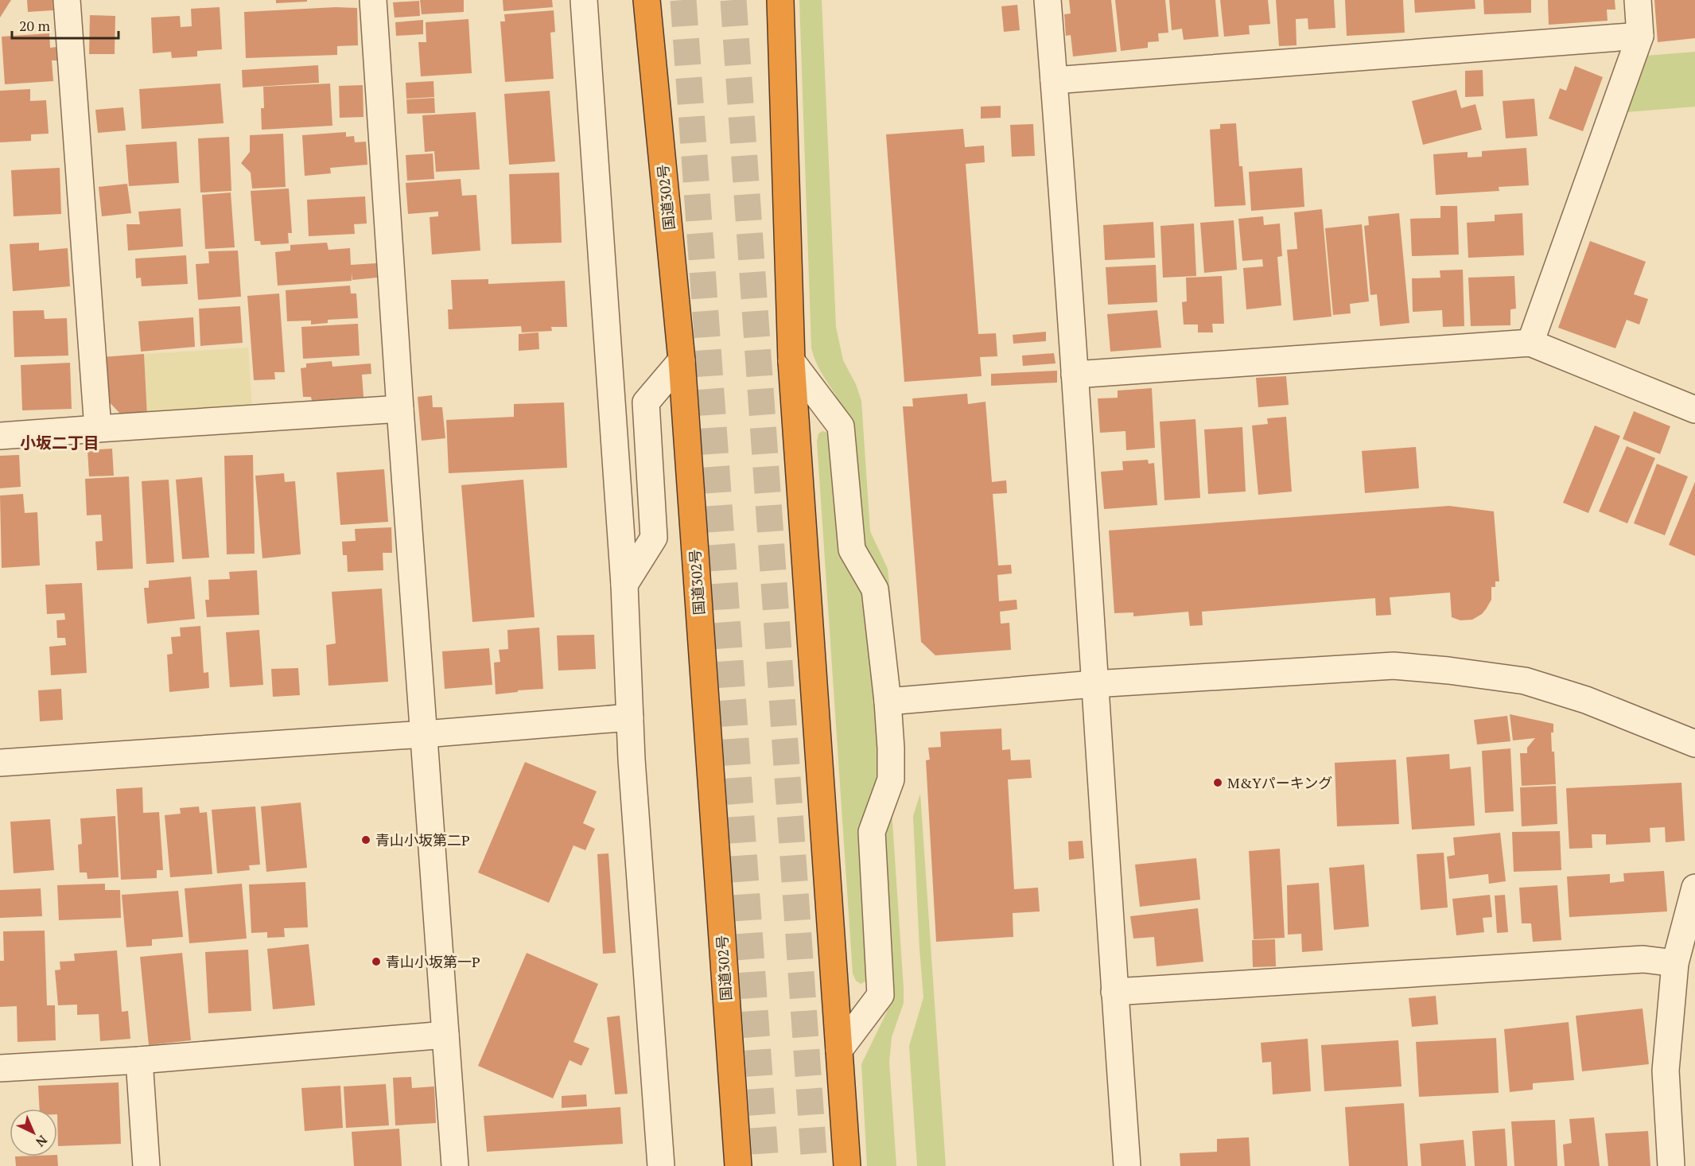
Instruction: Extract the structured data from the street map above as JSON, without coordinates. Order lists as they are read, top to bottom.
{
  "streets": {
    "highway": ["国道302号"]
  },
  "districts": ["小坂二丁目"],
  "places": ["M&Yパーキング", "青山小坂第二P", "青山小坂第一P"],
  "scale_bar": "20 m",
  "north": "bottom right"
}
